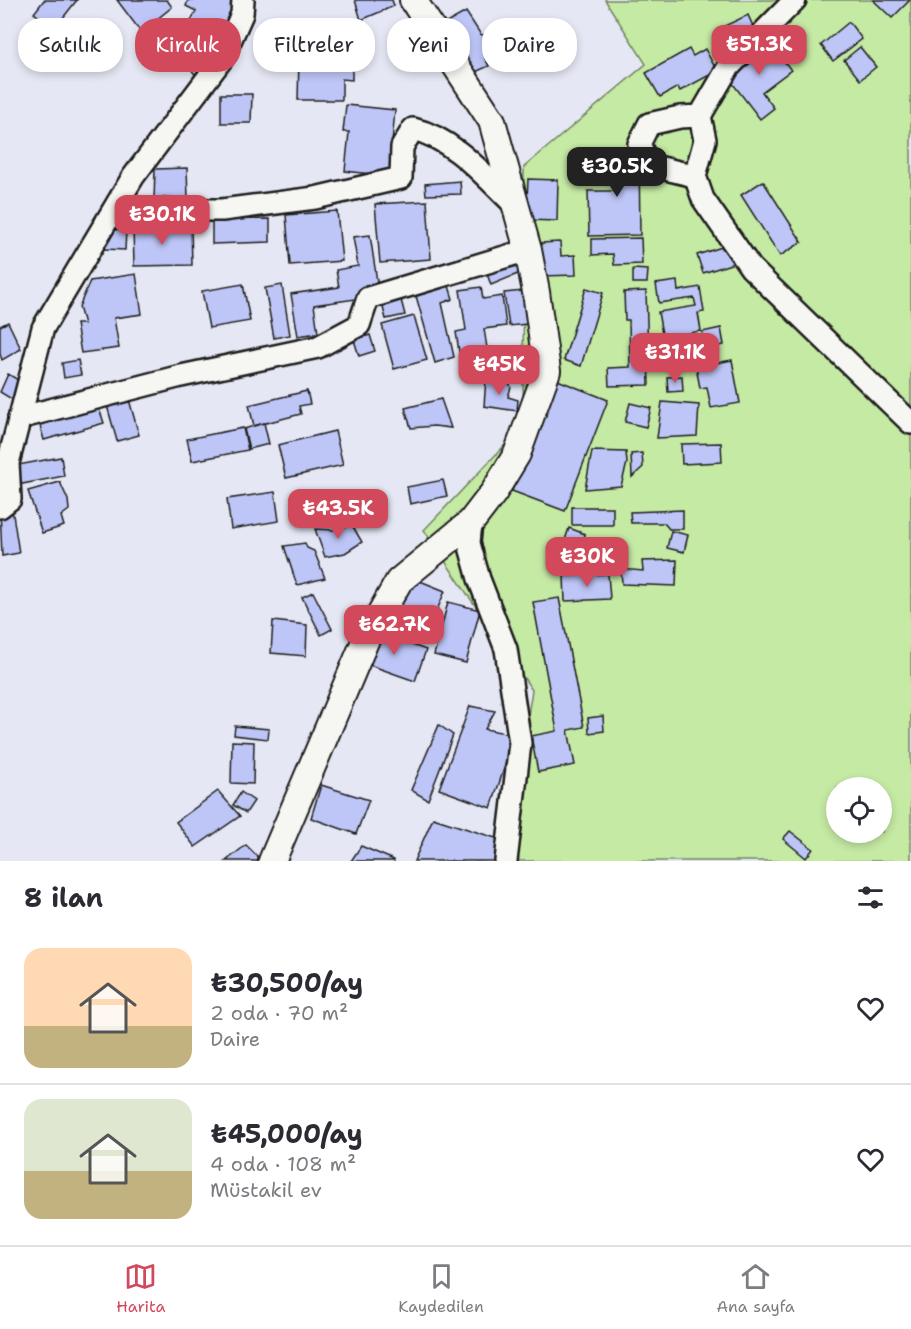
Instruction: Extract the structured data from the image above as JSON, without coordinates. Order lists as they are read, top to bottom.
{
  "page": {
    "chip": [
      "Satılık",
      "Kiralık",
      "Filtreler",
      "Yeni",
      "Daire"
    ],
    "price": [
      "₺51.3K",
      "₺30.5K",
      "₺30.1K",
      "₺31.1K",
      "₺45K",
      "₺43.5K",
      "₺30K",
      "₺62.7K"
    ],
    "heading": "8 ilan",
    "list": [
      {
        "name": "₺30,500/ay",
        "note": "2 oda · 70 m² · Daire"
      },
      {
        "name": "₺45,000/ay",
        "note": "4 oda · 108 m² · Müstakil ev"
      }
    ],
    "tabs": ["Harita", "Kaydedilen", "Ana sayfa"]
  }
}
